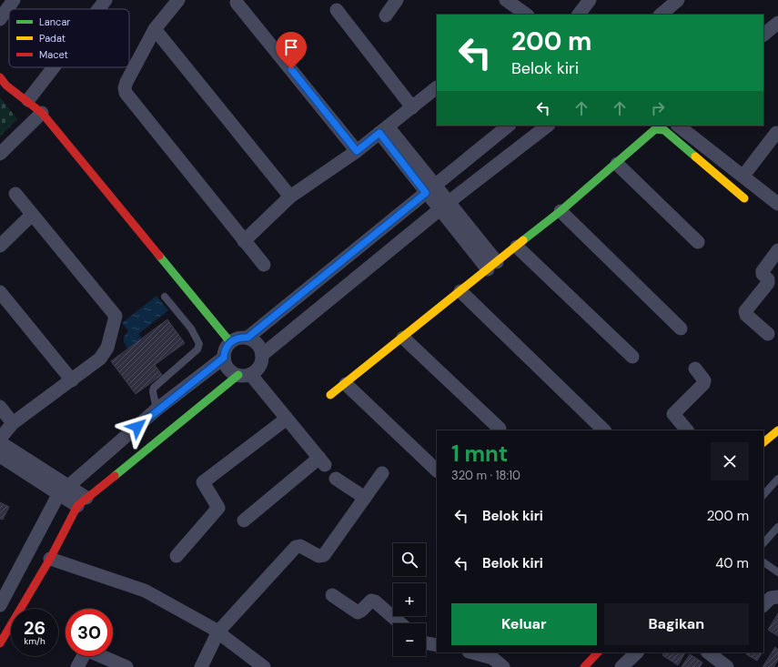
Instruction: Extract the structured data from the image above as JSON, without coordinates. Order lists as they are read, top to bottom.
{
  "legend": ["Lancar", "Padat", "Macet"],
  "page": {
    "turn": ["200 m", "Belok kiri"],
    "heading": ["1 mnt", "320 m · 18:10"],
    "list": [
      {
        "name": "Belok kiri",
        "value": "200 m"
      },
      {
        "name": "Belok kiri",
        "value": "40 m"
      }
    ],
    "map_buttons": ["+", "−"],
    "buttons": ["Keluar", "Bagikan"],
    "speed": "26 km/h",
    "limit": "30"
  }
}
